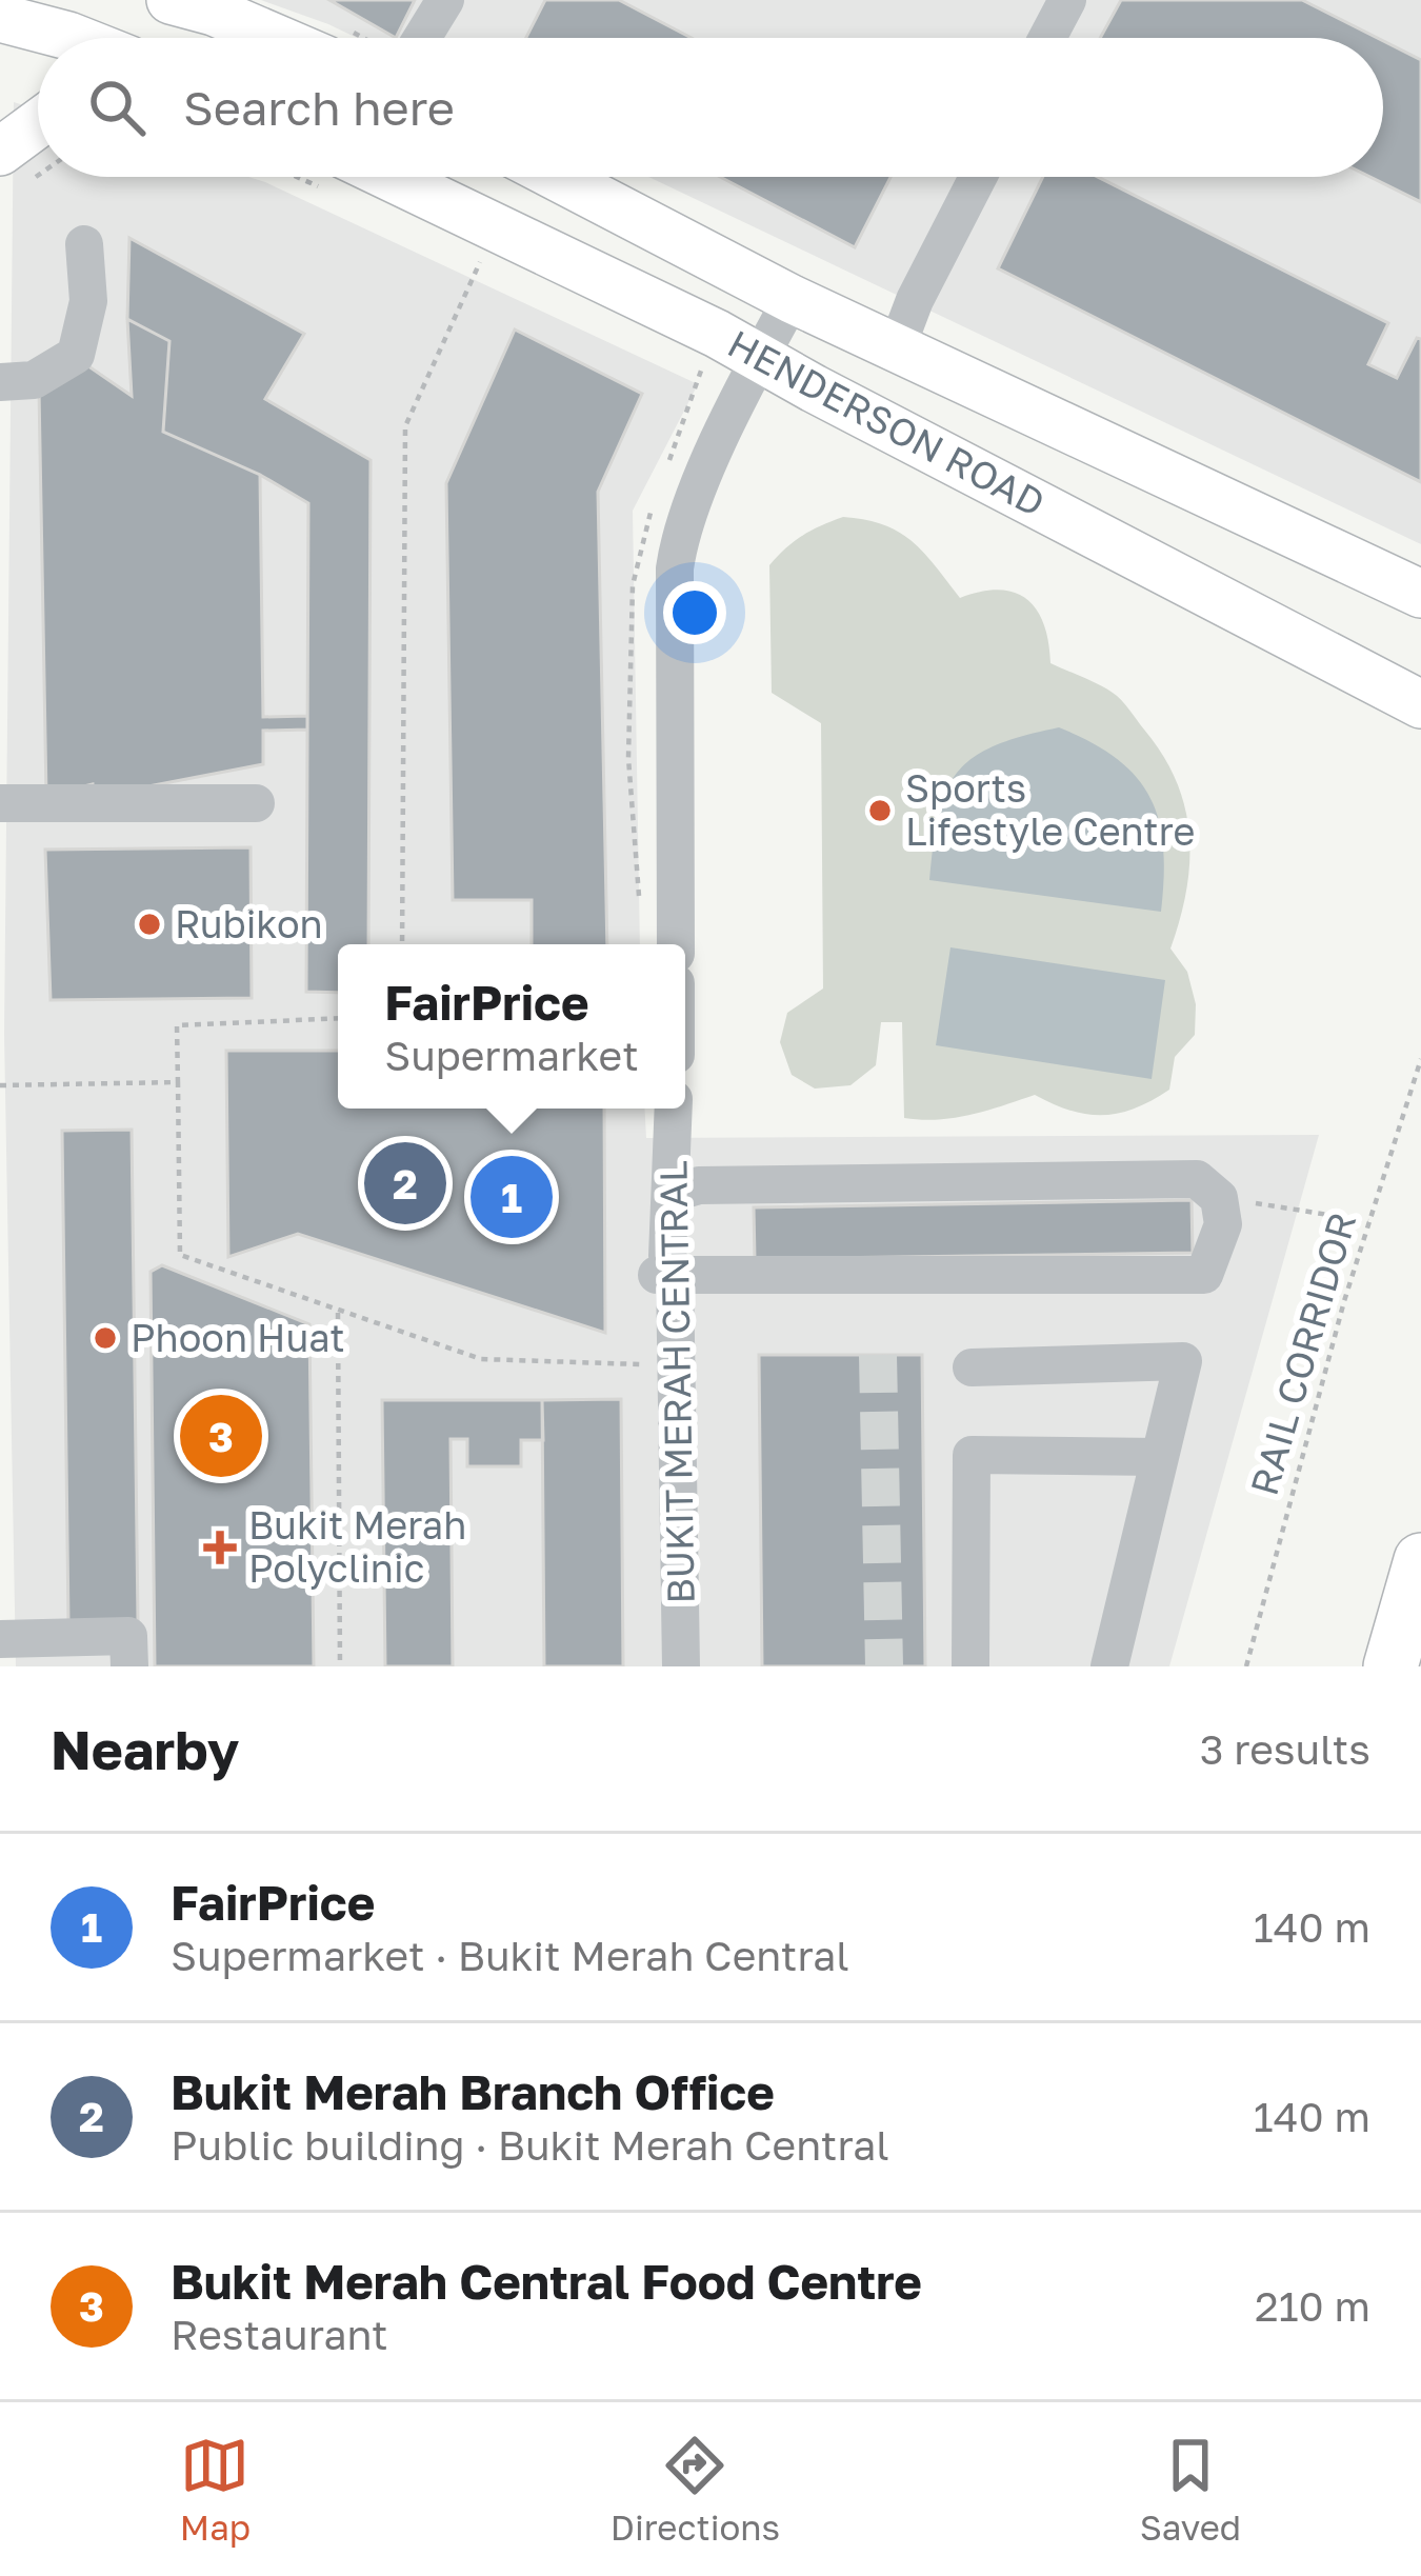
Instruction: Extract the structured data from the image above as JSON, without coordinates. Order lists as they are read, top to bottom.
{
  "streets": {
    "main road": ["HENDERSON ROAD"],
    "street": ["BUKIT MERAH CENTRAL"],
    "path": ["RAIL CORRIDOR"]
  },
  "places": {
    "other": ["Sports Lifestyle Centre", "Rubikon", "Phoon Huat"],
    "health": ["Bukit Merah Polyclinic"]
  },
  "page": {
    "search": "Search here",
    "popup": ["FairPrice", "Supermarket"],
    "pins": ["2", "1", "3"],
    "heading": ["Nearby", "3 results"],
    "list": [
      {
        "mark": "1",
        "name": "FairPrice",
        "note": "Supermarket · Bukit Merah Central",
        "value": "140 m"
      },
      {
        "mark": "2",
        "name": "Bukit Merah Branch Office",
        "note": "Public building · Bukit Merah Central",
        "value": "140 m"
      },
      {
        "mark": "3",
        "name": "Bukit Merah Central Food Centre",
        "note": "Restaurant",
        "value": "210 m"
      }
    ],
    "nav": ["Map", "Directions", "Saved"]
  }
}
